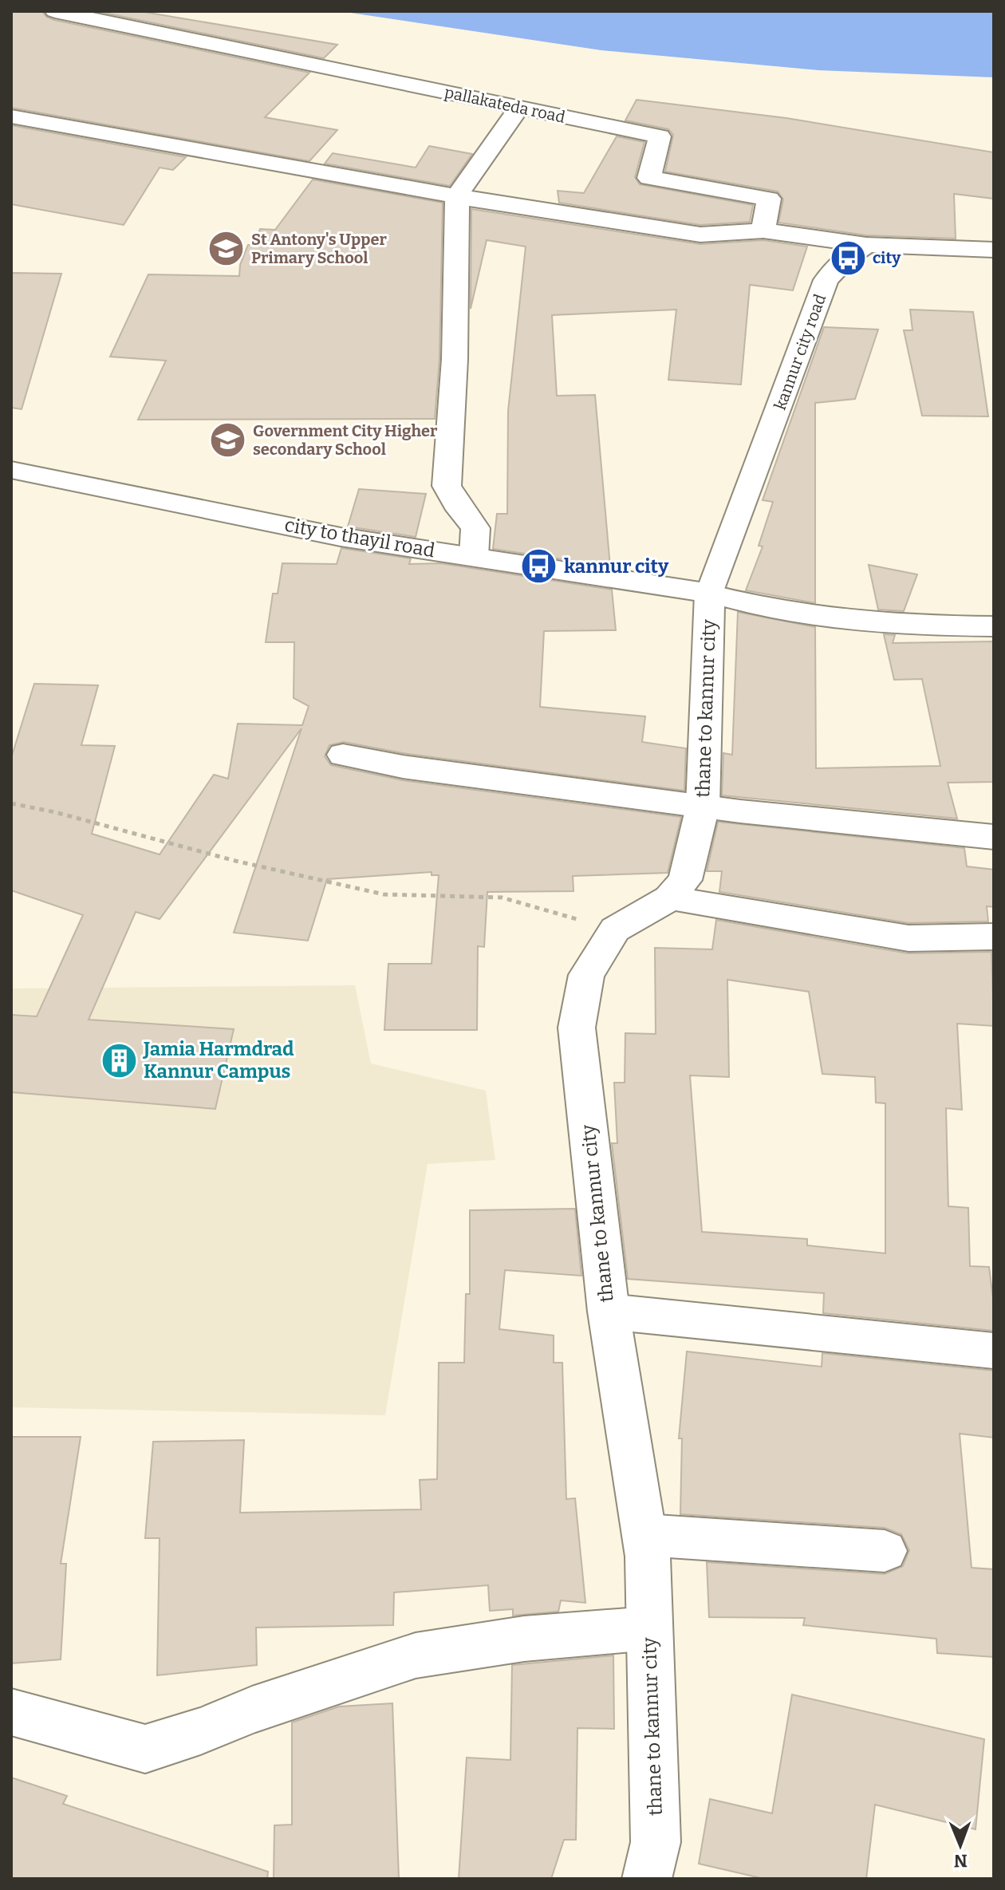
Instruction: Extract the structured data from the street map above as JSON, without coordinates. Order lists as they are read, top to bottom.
{
  "streets": {
    "street": [
      "pallakateda road",
      "kannur city road",
      "city to thayil road",
      "thane to kannur city"
    ]
  },
  "crossings": [
    ["kannur city road", "city to thayil road"],
    ["kannur city road", "thane to kannur city"],
    ["city to thayil road", "thane to kannur city"]
  ],
  "places": {
    "school or university": ["St Antony's Upper Primary School", "Government City Higher secondary School"],
    "bus stop": ["city", "kannur city"],
    "building": ["Jamia Harmdrad Kannur Campus"]
  },
  "north": "bottom"
}
